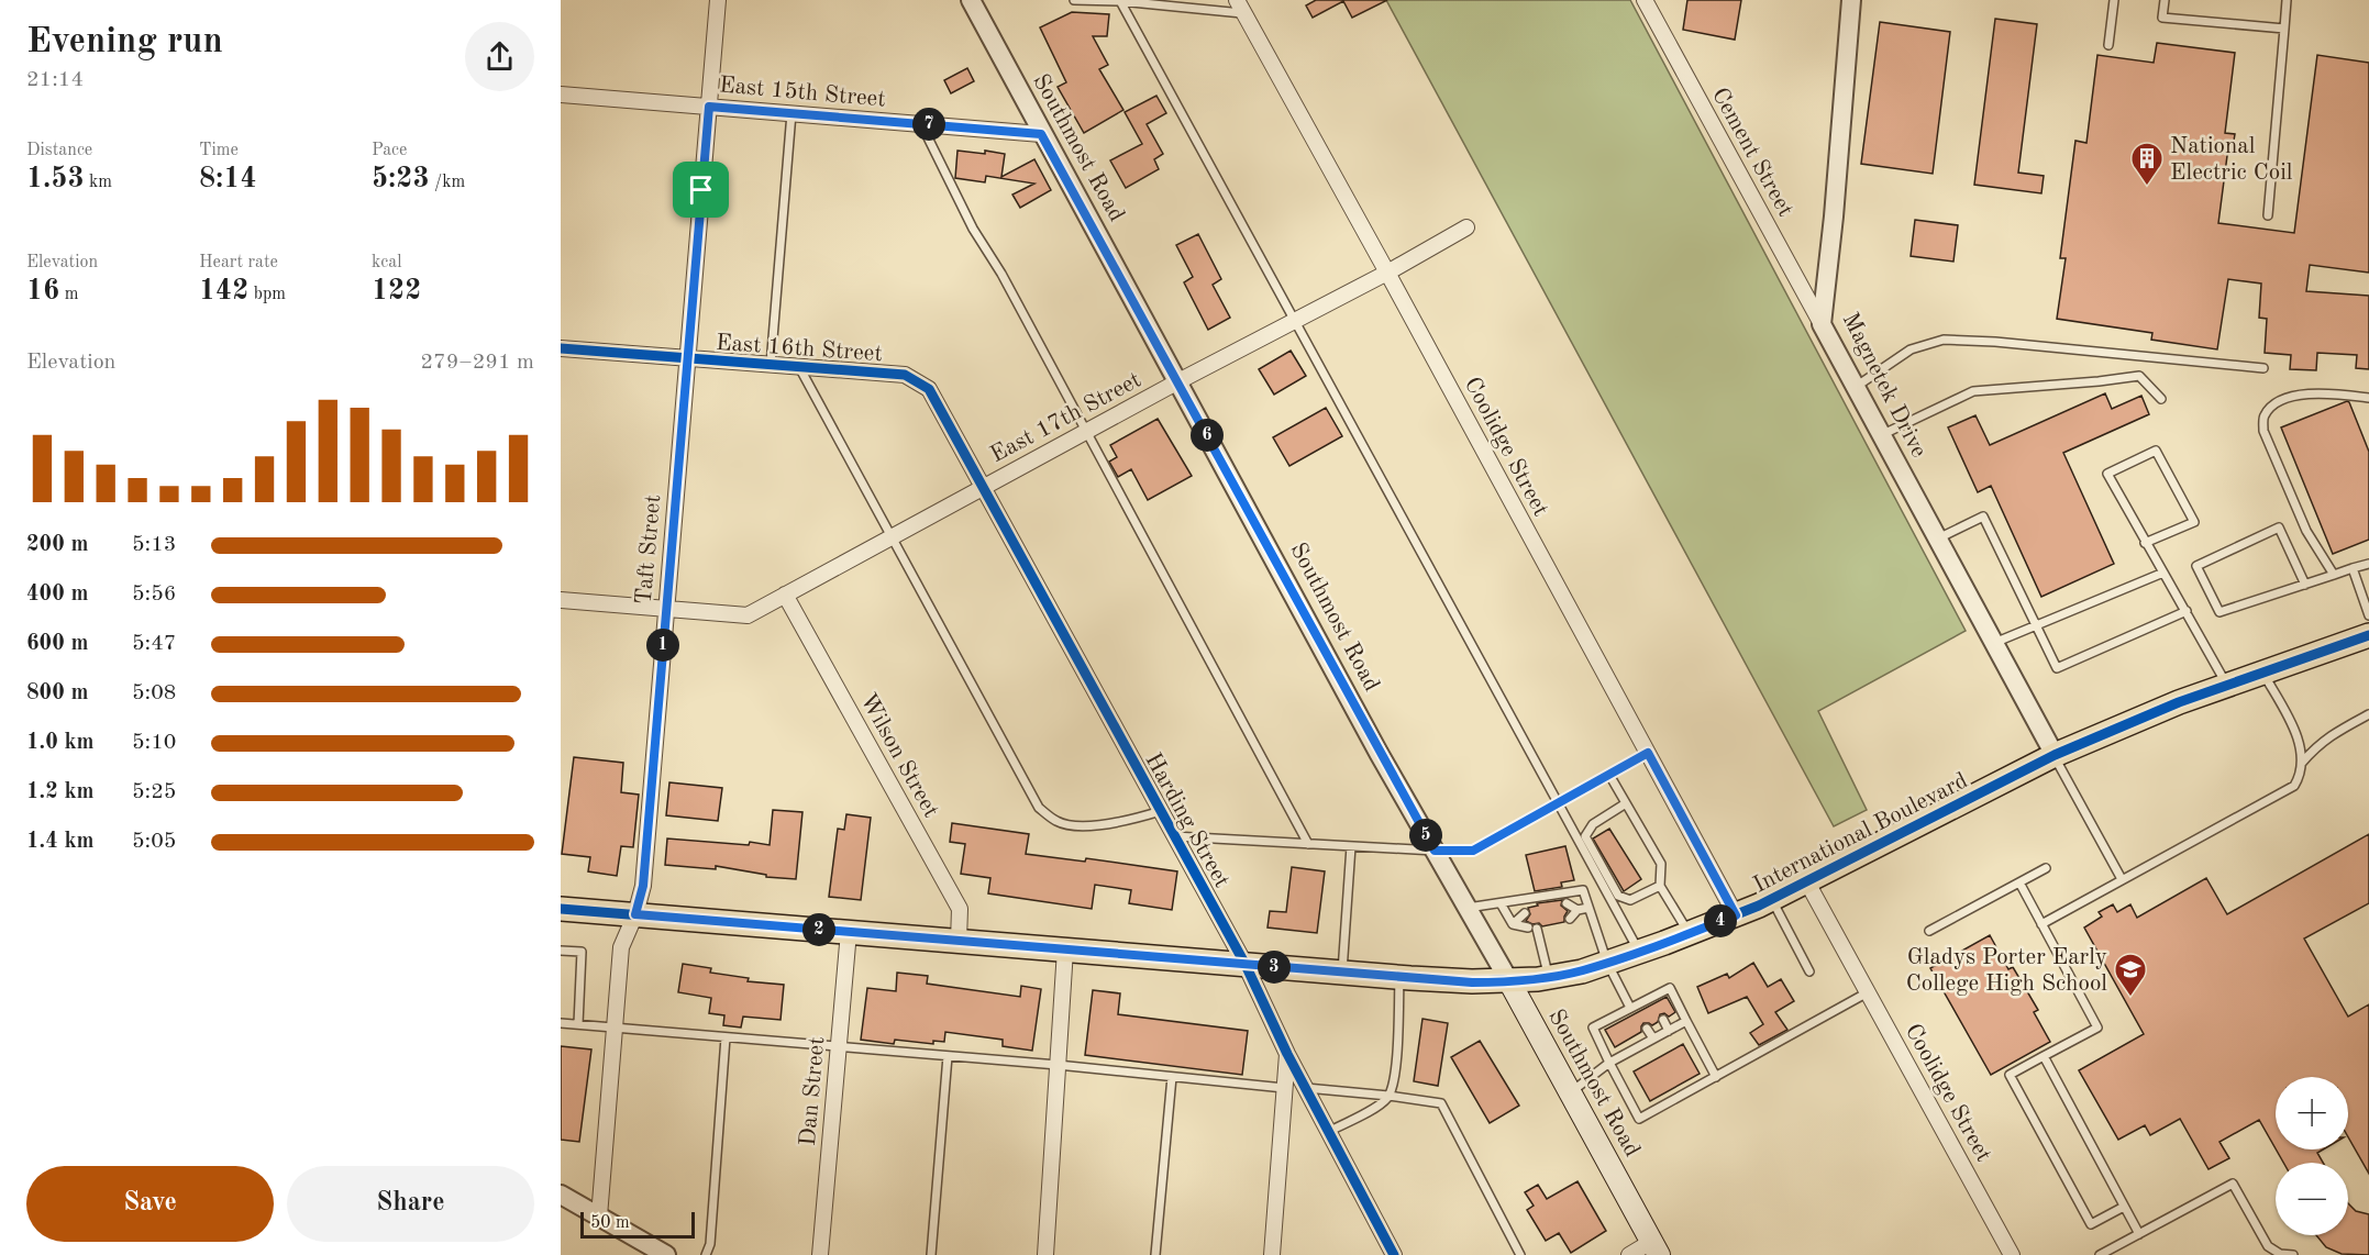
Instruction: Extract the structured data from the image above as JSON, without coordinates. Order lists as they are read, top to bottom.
{
  "streets": {
    "main road": ["Southmost Road", "International Boulevard"],
    "street": [
      "East 15th Street",
      "Cement Street",
      "East 16th Street",
      "Magnetek Drive",
      "East 17th Street",
      "Coolidge Street",
      "Taft Street",
      "Wilson Street",
      "Harding Street",
      "Dan Street"
    ]
  },
  "crossings": [
    ["East 15th Street", "Southmost Road"],
    ["East 15th Street", "Taft Street"],
    ["Southmost Road", "East 17th Street"],
    ["Southmost Road", "International Boulevard"],
    ["Cement Street", "Magnetek Drive"],
    ["East 16th Street", "Taft Street"],
    ["East 16th Street", "Harding Street"],
    ["Magnetek Drive", "International Boulevard"],
    ["East 17th Street", "Coolidge Street"],
    ["East 17th Street", "Taft Street"],
    ["East 17th Street", "Wilson Street"],
    ["East 17th Street", "Harding Street"],
    ["Coolidge Street", "International Boulevard"],
    ["Taft Street", "International Boulevard"],
    ["Wilson Street", "International Boulevard"],
    ["Harding Street", "International Boulevard"],
    ["International Boulevard", "Dan Street"]
  ],
  "places": {
    "building": ["National Electric Coil"],
    "school or university": ["Gladys Porter Early College High School"]
  },
  "scale_bar": "50 m",
  "page": {
    "heading": ["Evening run", "21:14"],
    "pins": [
      "7",
      "6",
      "1",
      "5",
      "4",
      "2",
      "3"
    ],
    "stats": [
      ["Distance", "1.53 km"],
      ["Time", "8:14"],
      ["Pace", "5:23 /km"],
      ["Elevation", "16 m"],
      ["Heart rate", "142 bpm"],
      ["kcal", "122"]
    ],
    "chart": ["Elevation", "279–291 m"],
    "list": [
      {
        "name": "200 m",
        "note": "5:13"
      },
      {
        "name": "400 m",
        "note": "5:56"
      },
      {
        "name": "600 m",
        "note": "5:47"
      },
      {
        "name": "800 m",
        "note": "5:08"
      },
      {
        "name": "1.0 km",
        "note": "5:10"
      },
      {
        "name": "1.2 km",
        "note": "5:25"
      },
      {
        "name": "1.4 km",
        "note": "5:05"
      }
    ],
    "map_buttons": ["+", "−"],
    "buttons": ["Save", "Share"],
    "scale": "50 m"
  }
}
